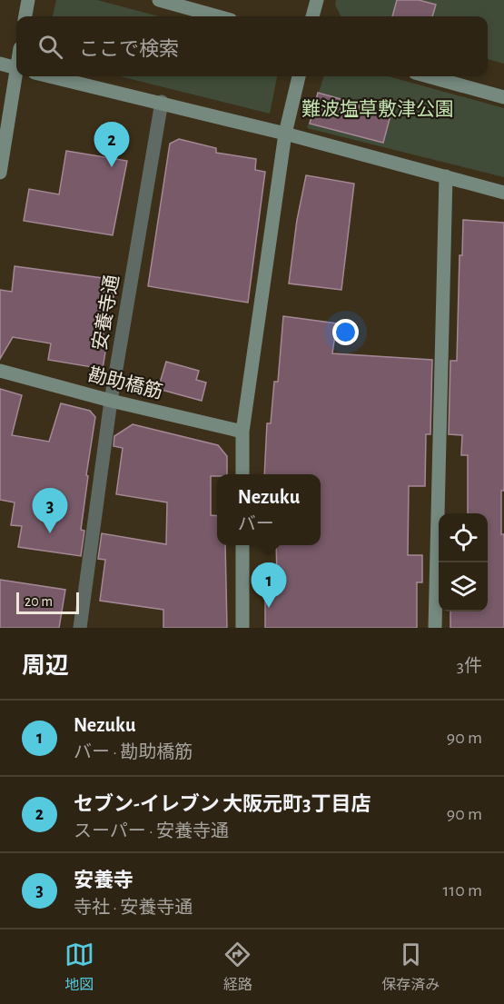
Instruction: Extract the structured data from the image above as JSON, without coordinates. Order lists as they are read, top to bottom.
{
  "streets": {
    "street": ["安養寺通", "勘助橋筋"]
  },
  "crossings": [
    ["安養寺通", "勘助橋筋"]
  ],
  "parks": ["難波塩草敷津公園"],
  "scale_bar": "20 m",
  "page": {
    "search": "ここで検索",
    "pins": ["2", "3", "1"],
    "popup": ["Nezuku", "バー"],
    "scale": "20 m",
    "heading": ["周辺", "3件"],
    "list": [
      {
        "mark": "1",
        "name": "Nezuku",
        "note": "バー · 勘助橋筋",
        "value": "90 m"
      },
      {
        "mark": "2",
        "name": "セブン-イレブン 大阪元町3丁目店",
        "note": "スーパー · 安養寺通",
        "value": "90 m"
      },
      {
        "mark": "3",
        "name": "安養寺",
        "note": "寺社 · 安養寺通",
        "value": "110 m"
      }
    ],
    "nav": ["地図", "経路", "保存済み"]
  }
}
